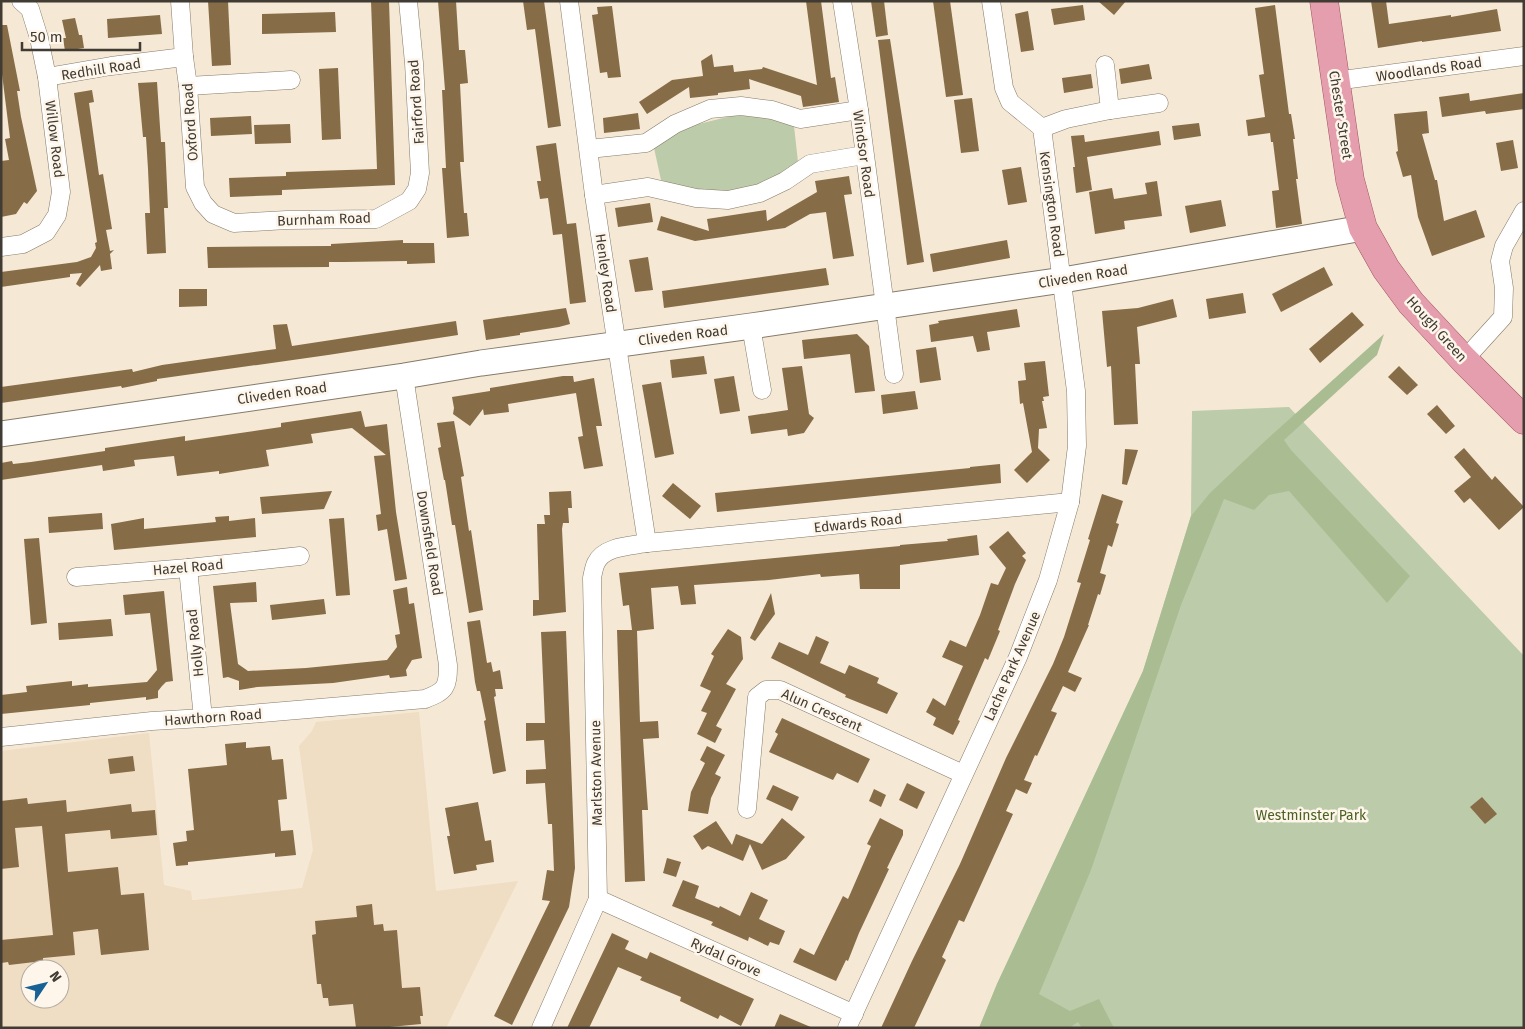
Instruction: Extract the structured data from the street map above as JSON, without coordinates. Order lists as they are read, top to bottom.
{
  "streets": {
    "main road": ["Chester Street", "Hough Green"],
    "street": [
      "Redhill Road",
      "Woodlands Road",
      "Fairford Road",
      "Oxford Road",
      "Willow Road",
      "Windsor Road",
      "Kensington Road",
      "Burnham Road",
      "Henley Road",
      "Cliveden Road",
      "Edwards Road",
      "Downsfield Road",
      "Hazel Road",
      "Holly Road",
      "Lache Park Avenue",
      "Alun Crescent",
      "Hawthorn Road",
      "Marlston Avenue",
      "Rydal Grove"
    ]
  },
  "crossings": [
    ["Redhill Road", "Oxford Road"],
    ["Redhill Road", "Willow Road"],
    ["Woodlands Road", "Chester Street"],
    ["Fairford Road", "Burnham Road"],
    ["Chester Street", "Cliveden Road"],
    ["Chester Street", "Hough Green"],
    ["Oxford Road", "Burnham Road"],
    ["Windsor Road", "Cliveden Road"],
    ["Kensington Road", "Cliveden Road"],
    ["Kensington Road", "Lache Park Avenue"],
    ["Henley Road", "Cliveden Road"],
    ["Henley Road", "Edwards Road"],
    ["Henley Road", "Marlston Avenue"],
    ["Cliveden Road", "Hough Green"],
    ["Cliveden Road", "Downsfield Road"],
    ["Cliveden Road", "Lache Park Avenue"],
    ["Edwards Road", "Lache Park Avenue"],
    ["Edwards Road", "Marlston Avenue"],
    ["Downsfield Road", "Hawthorn Road"],
    ["Hazel Road", "Holly Road"],
    ["Holly Road", "Hawthorn Road"],
    ["Lache Park Avenue", "Alun Crescent"],
    ["Lache Park Avenue", "Rydal Grove"],
    ["Marlston Avenue", "Rydal Grove"]
  ],
  "parks": ["Westminster Park"],
  "scale_bar": "50 m",
  "north": "top right"
}
